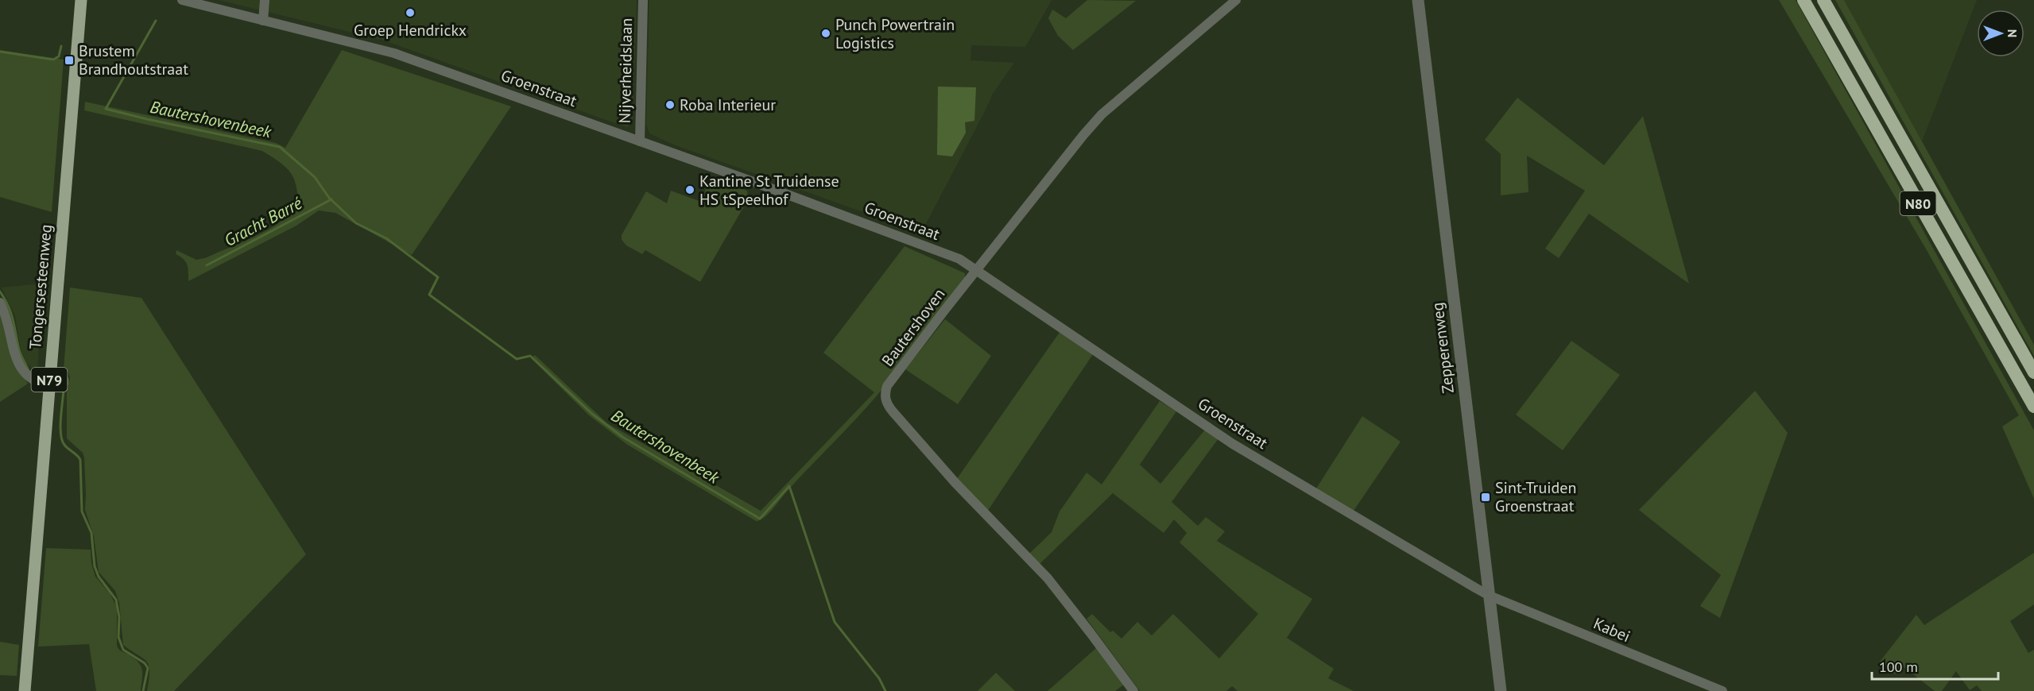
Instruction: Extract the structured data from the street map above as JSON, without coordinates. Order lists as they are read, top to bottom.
{
  "streets": {
    "highway": ["N80"],
    "main road": ["Tongersesteenweg", "N79"],
    "street": [
      "Nijverheidslaan",
      "Groenstraat",
      "Bautershoven",
      "Zepperenweg",
      "Kabei"
    ]
  },
  "crossings": [
    ["Nijverheidslaan", "Groenstraat"],
    ["Groenstraat", "Bautershoven"],
    ["Groenstraat", "Zepperenweg"],
    ["Groenstraat", "Kabei"],
    ["Zepperenweg", "Kabei"]
  ],
  "water": ["Bautershovenbeek", "Gracht Barré"],
  "places": {
    "other": [
      "Groep Hendrickx",
      "Punch Powertrain Logistics",
      "Roba Interieur",
      "Kantine St Truidense HS tSpeelhof"
    ],
    "transit": ["Brustem Brandhoutstraat", "Sint-Truiden Groenstraat"]
  },
  "scale_bar": "100 m",
  "north": "right"
}
